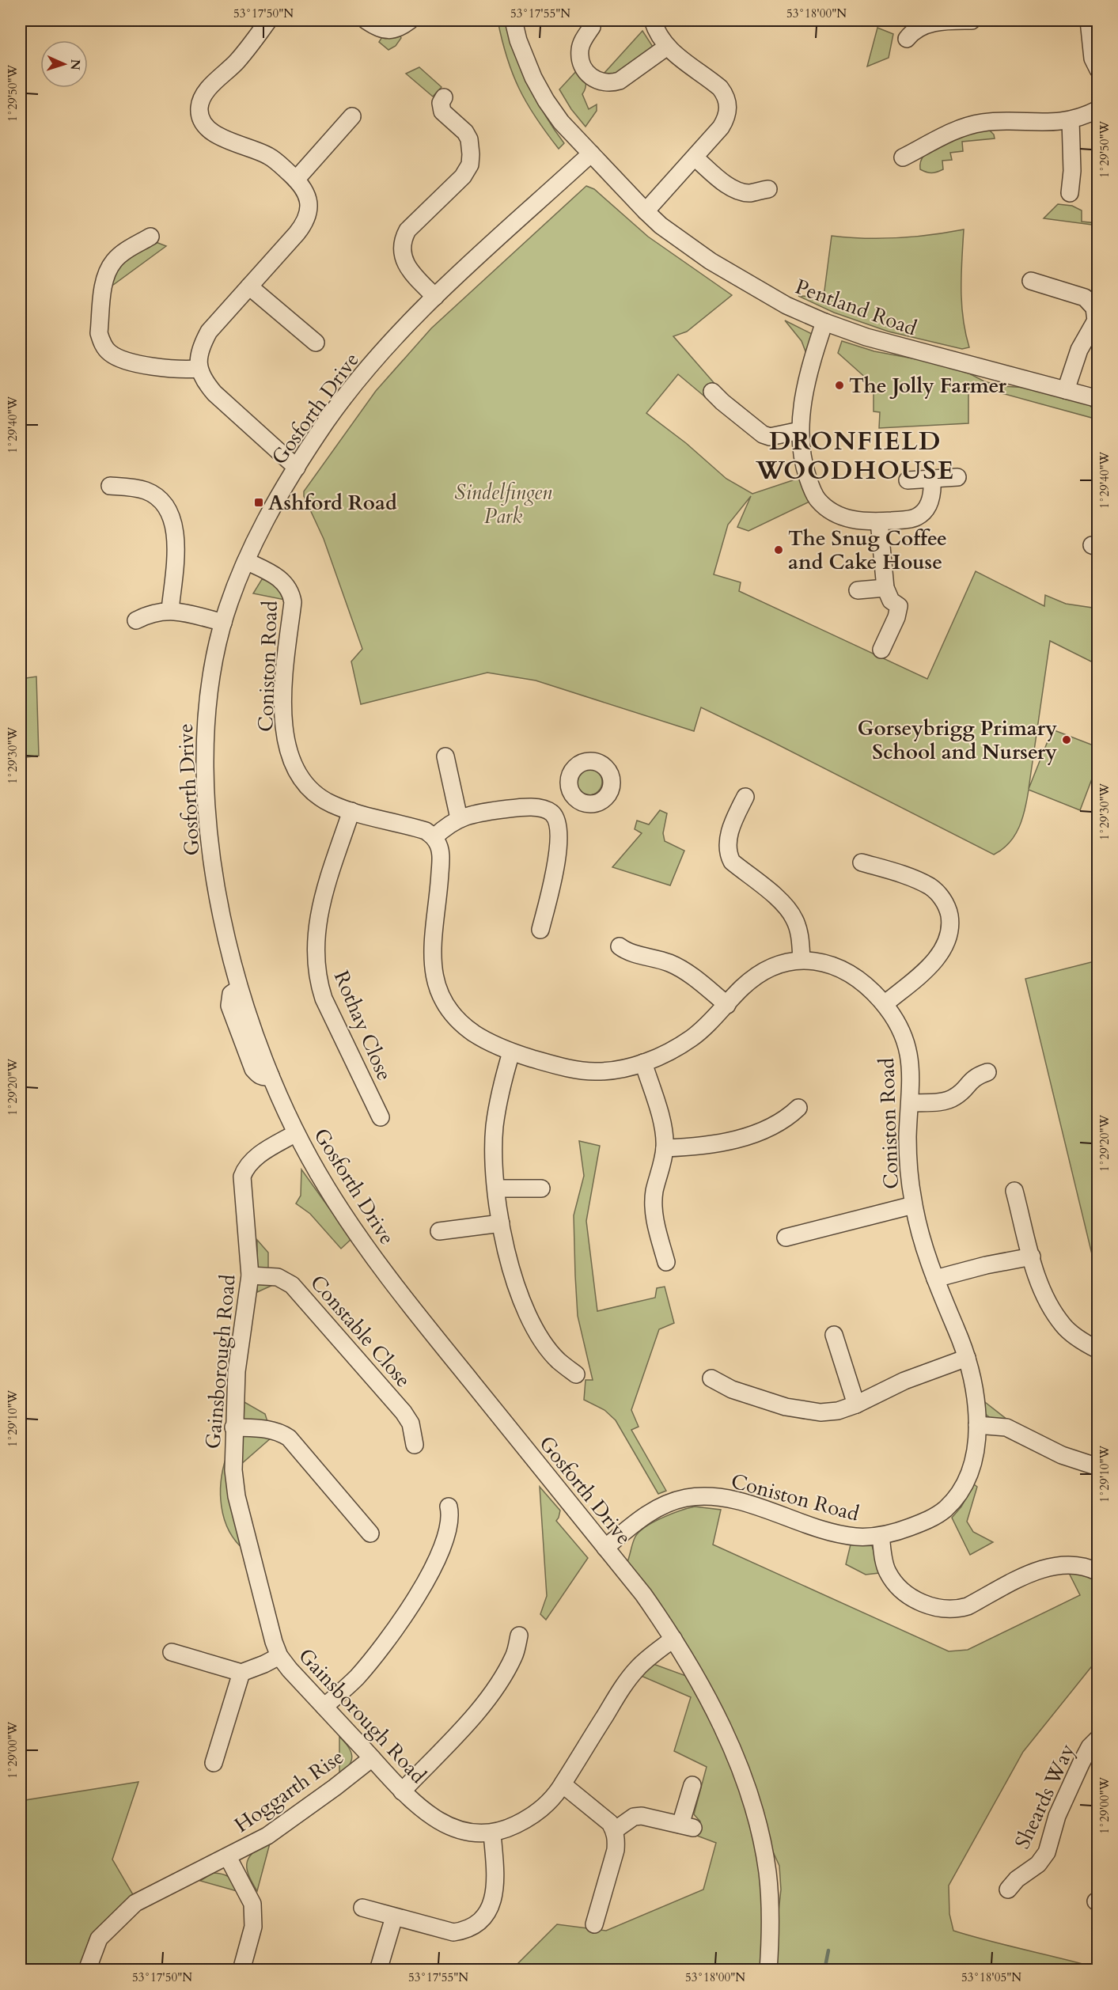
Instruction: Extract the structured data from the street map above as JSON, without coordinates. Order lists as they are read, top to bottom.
{
  "streets": {
    "street": [
      "Pentland Road",
      "Gosforth Drive",
      "Coniston Road",
      "Rothay Close",
      "Constable Close",
      "Gainsborough Road",
      "Hoggarth Rise",
      "Sheards Way"
    ]
  },
  "crossings": [
    ["Pentland Road", "Gosforth Drive"],
    ["Gosforth Drive", "Coniston Road"],
    ["Gosforth Drive", "Gainsborough Road"],
    ["Coniston Road", "Rothay Close"],
    ["Constable Close", "Gainsborough Road"],
    ["Gainsborough Road", "Hoggarth Rise"]
  ],
  "districts": ["DRONFIELD WOODHOUSE"],
  "parks": ["Sindelfingen Park"],
  "places": {
    "other": ["The Jolly Farmer", "The Snug Coffee and Cake House", "Gorseybrigg Primary School and Nursery"],
    "transit": ["Ashford Road"]
  },
  "north": "right",
  "coordinates": [
    "53°17'50\"N",
    "53°17'55\"N",
    "53°18'00\"N",
    "1°29'50\"W",
    "1°29'40\"W",
    "1°29'30\"W",
    "1°29'20\"W",
    "1°29'10\"W",
    "1°29'00\"W",
    "53°18'05\"N"
  ]
}
